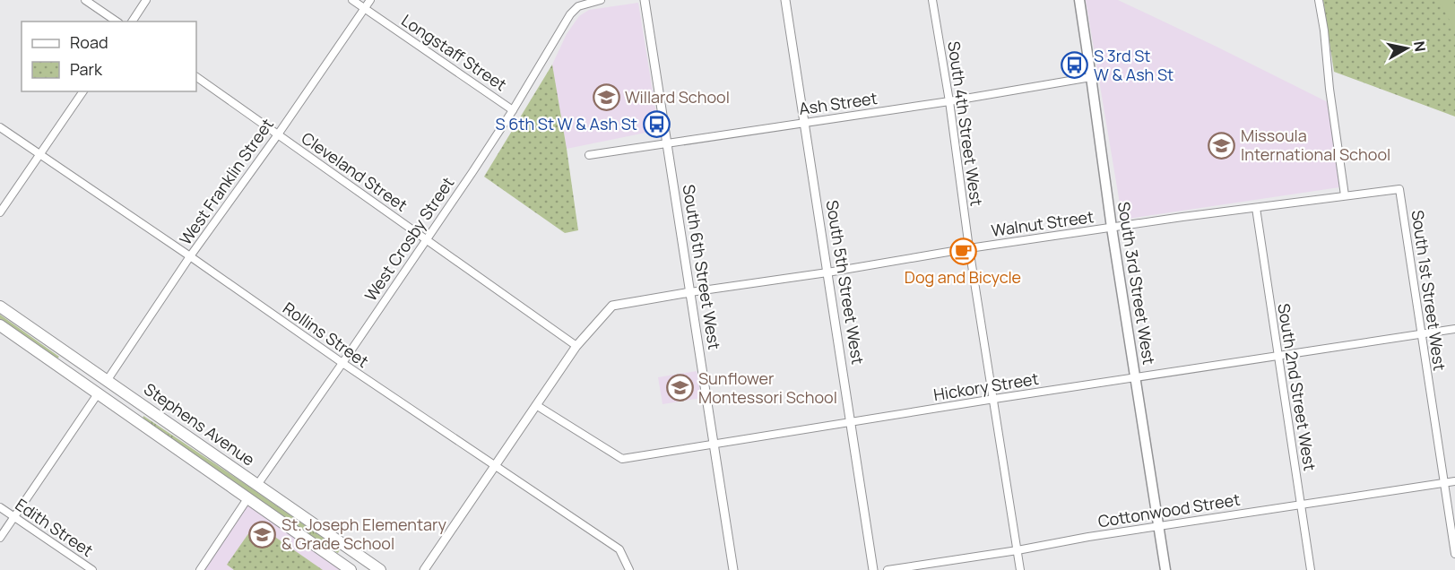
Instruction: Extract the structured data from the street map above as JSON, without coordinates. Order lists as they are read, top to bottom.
{
  "streets": {
    "main road": ["South 3rd Street West", "Stephens Avenue"],
    "street": [
      "Longstaff Street",
      "Ash Street",
      "South 4th Street West",
      "Cleveland Street",
      "West Franklin Street",
      "Walnut Street",
      "West Crosby Street",
      "South 6th Street West",
      "South 5th Street West",
      "South 1st Street West",
      "Rollins Street",
      "Hickory Street",
      "South 2nd Street West",
      "Cottonwood Street",
      "Edith Street"
    ]
  },
  "crossings": [
    ["Longstaff Street", "West Franklin Street"],
    ["Longstaff Street", "West Crosby Street"],
    ["Ash Street", "South 4th Street West"],
    ["Ash Street", "South 6th Street West"],
    ["Ash Street", "South 5th Street West"],
    ["Ash Street", "South 3rd Street West"],
    ["South 4th Street West", "Walnut Street"],
    ["South 4th Street West", "Hickory Street"],
    ["South 4th Street West", "Cottonwood Street"],
    ["Cleveland Street", "West Franklin Street"],
    ["Cleveland Street", "West Crosby Street"],
    ["West Franklin Street", "Rollins Street"],
    ["West Franklin Street", "Stephens Avenue"],
    ["Walnut Street", "South 6th Street West"],
    ["Walnut Street", "South 5th Street West"],
    ["Walnut Street", "South 3rd Street West"],
    ["Walnut Street", "South 1st Street West"],
    ["Walnut Street", "South 2nd Street West"],
    ["West Crosby Street", "Rollins Street"],
    ["West Crosby Street", "Stephens Avenue"],
    ["South 6th Street West", "Hickory Street"],
    ["South 5th Street West", "Hickory Street"],
    ["South 3rd Street West", "Hickory Street"],
    ["South 3rd Street West", "Cottonwood Street"],
    ["South 1st Street West", "Hickory Street"],
    ["South 1st Street West", "Cottonwood Street"],
    ["Hickory Street", "South 2nd Street West"],
    ["South 2nd Street West", "Cottonwood Street"]
  ],
  "places": {
    "bus stop": ["S 3rd St W & Ash St", "S 6th St W & Ash St"],
    "school or university": [
      "Willard School",
      "Missoula International School",
      "Sunflower Montessori School",
      "St. Joseph Elementary & Grade School"
    ],
    "cafe": ["Dog and Bicycle"]
  },
  "legend": ["Road", "Park"],
  "north": "right"
}
